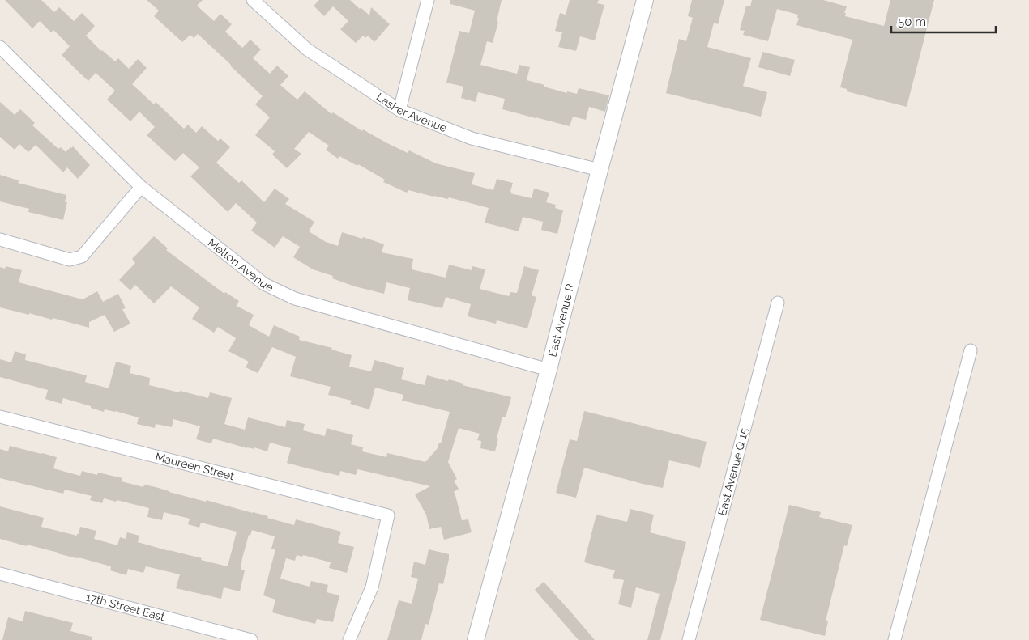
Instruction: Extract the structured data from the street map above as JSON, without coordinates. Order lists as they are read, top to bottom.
{
  "streets": {
    "main road": ["East Avenue R"],
    "street": [
      "Lasker Avenue",
      "Melton Avenue",
      "Maureen Street",
      "East Avenue Q 15",
      "17th Street East"
    ]
  },
  "crossings": [
    ["Lasker Avenue", "East Avenue R"],
    ["Melton Avenue", "East Avenue R"]
  ],
  "scale_bar": "50 m"
}
